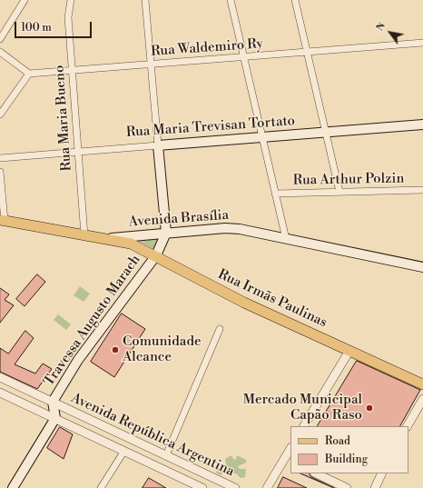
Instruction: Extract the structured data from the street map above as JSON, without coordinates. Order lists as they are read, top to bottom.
{
  "streets": {
    "main road": [
      "Rua Maria Trevisan Tortato",
      "Avenida Brasília",
      "Rua Irmãs Paulinas",
      "Travessa Augusto Marach"
    ],
    "street": [
      "Rua Waldemiro Ry",
      "Rua Maria Bueno",
      "Rua Arthur Polzin",
      "Avenida República Argentina"
    ]
  },
  "crossings": [
    ["Rua Waldemiro Ry", "Rua Maria Bueno"],
    ["Rua Maria Bueno", "Rua Maria Trevisan Tortato"],
    ["Rua Maria Bueno", "Avenida Brasília"],
    ["Avenida Brasília", "Rua Irmãs Paulinas"],
    ["Avenida Brasília", "Travessa Augusto Marach"],
    ["Rua Irmãs Paulinas", "Travessa Augusto Marach"],
    ["Travessa Augusto Marach", "Avenida República Argentina"]
  ],
  "places": ["Comunidade Alcance", "Mercado Municipal Capão Raso"],
  "legend": ["Road", "Building"],
  "scale_bar": "100 m",
  "north": "top left"
}
